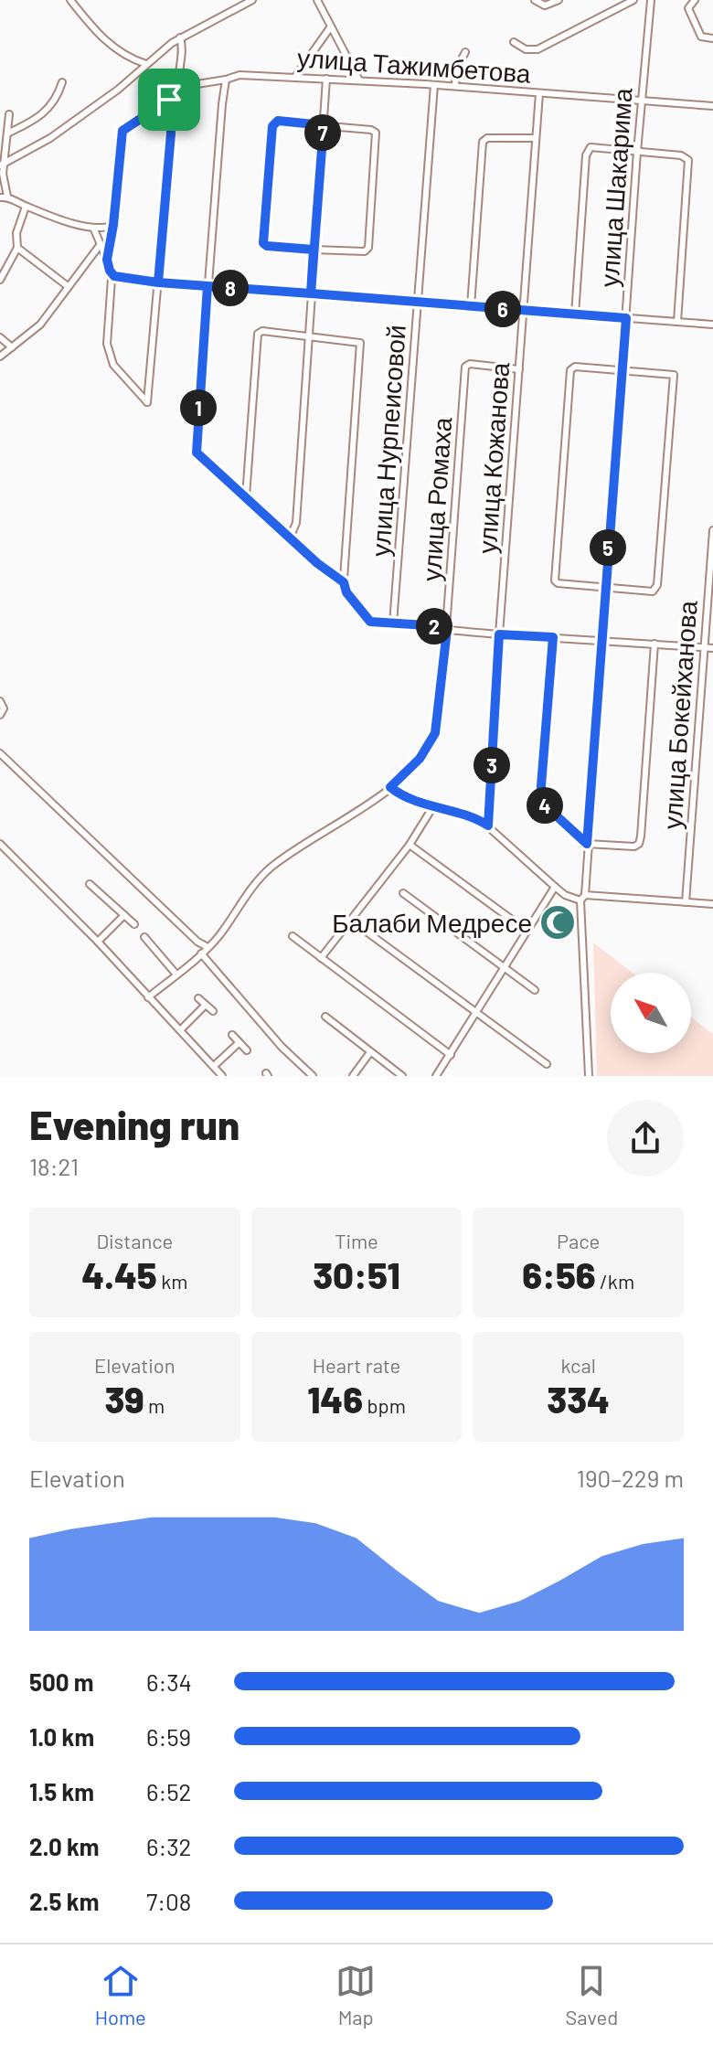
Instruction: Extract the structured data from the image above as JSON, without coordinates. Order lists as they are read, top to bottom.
{
  "streets": {
    "street": [
      "улица Тажимбетова",
      "улица Шакарима",
      "улица Нурпеисовой",
      "улица Кожанова",
      "улица Ромаха",
      "улица Бокейханова"
    ]
  },
  "crossings": [
    ["улица Тажимбетова", "улица Шакарима"],
    ["улица Тажимбетова", "улица Нурпеисовой"],
    ["улица Тажимбетова", "улица Кожанова"],
    ["улица Кожанова", "улица Ромаха"]
  ],
  "places": {
    "mosque": ["Балаби Медресе"]
  },
  "north": "top left",
  "page": {
    "pins": [
      "7",
      "8",
      "6",
      "1",
      "5",
      "2",
      "3",
      "4"
    ],
    "heading": ["Evening run", "18:21"],
    "stats": [
      ["Distance", "4.45 km"],
      ["Time", "30:51"],
      ["Pace", "6:56 /km"],
      ["Elevation", "39 m"],
      ["Heart rate", "146 bpm"],
      ["kcal", "334"]
    ],
    "chart": ["Elevation", "190–229 m"],
    "list": [
      {
        "name": "500 m",
        "note": "6:34"
      },
      {
        "name": "1.0 km",
        "note": "6:59"
      },
      {
        "name": "1.5 km",
        "note": "6:52"
      },
      {
        "name": "2.0 km",
        "note": "6:32"
      },
      {
        "name": "2.5 km",
        "note": "7:08"
      }
    ],
    "tabs": ["Home", "Map", "Saved"]
  }
}
